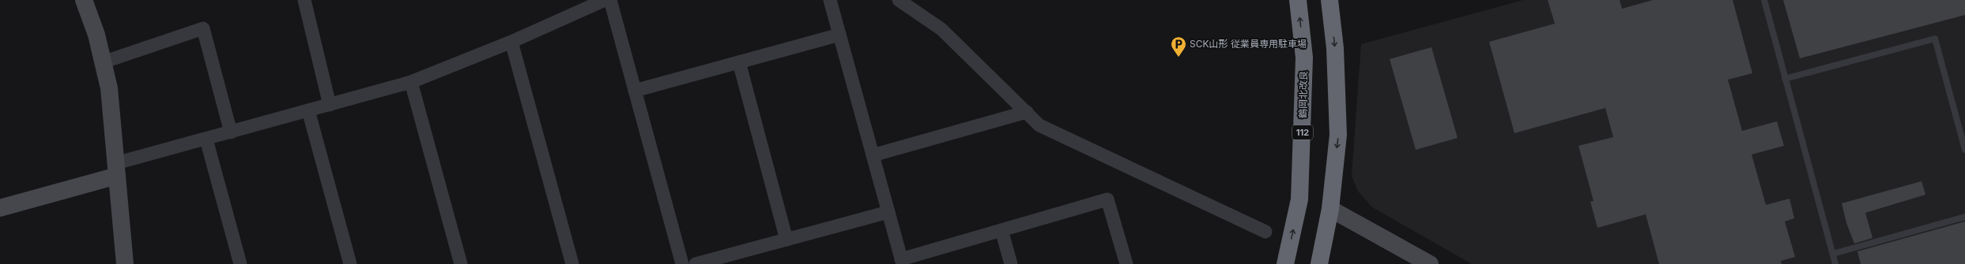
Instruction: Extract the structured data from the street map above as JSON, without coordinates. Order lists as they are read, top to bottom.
{
  "streets": {
    "highway": ["鶴岡北改良", "112"]
  },
  "places": {
    "parking": ["SCK山形 従業員専用駐車場"]
  }
}
